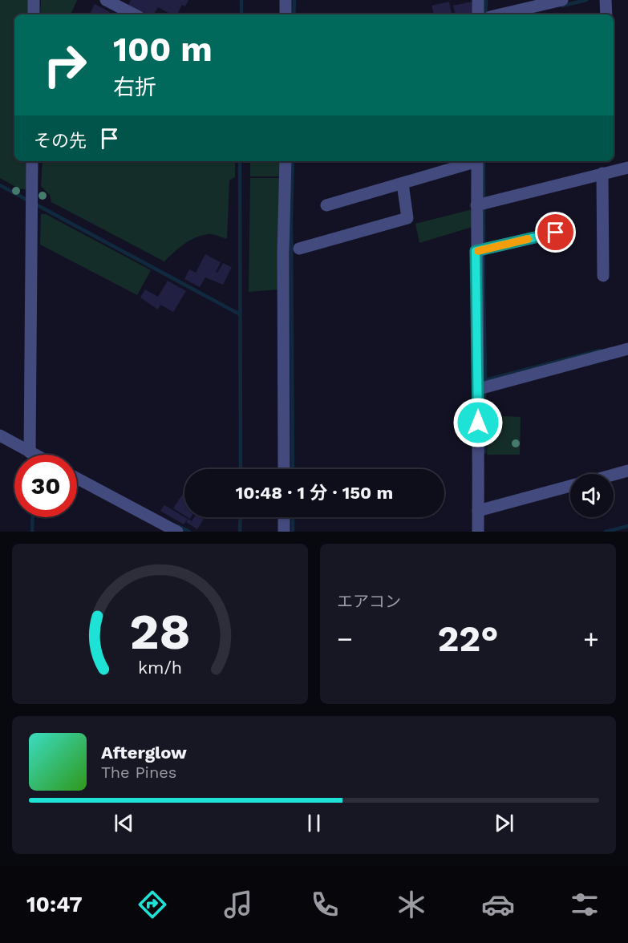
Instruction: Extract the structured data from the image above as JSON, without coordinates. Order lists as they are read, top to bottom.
{
  "page": {
    "turn": ["100 m", "右折"],
    "then": "その先",
    "limit": "30",
    "trip": "10:48 · 1 分 · 150 m",
    "tile": "エアコン",
    "heat": ["−", "22°", "+"],
    "song": ["Afterglow", "The Pines"],
    "tabs": "10:47",
    "gauge": ["28", "km/h"]
  }
}
